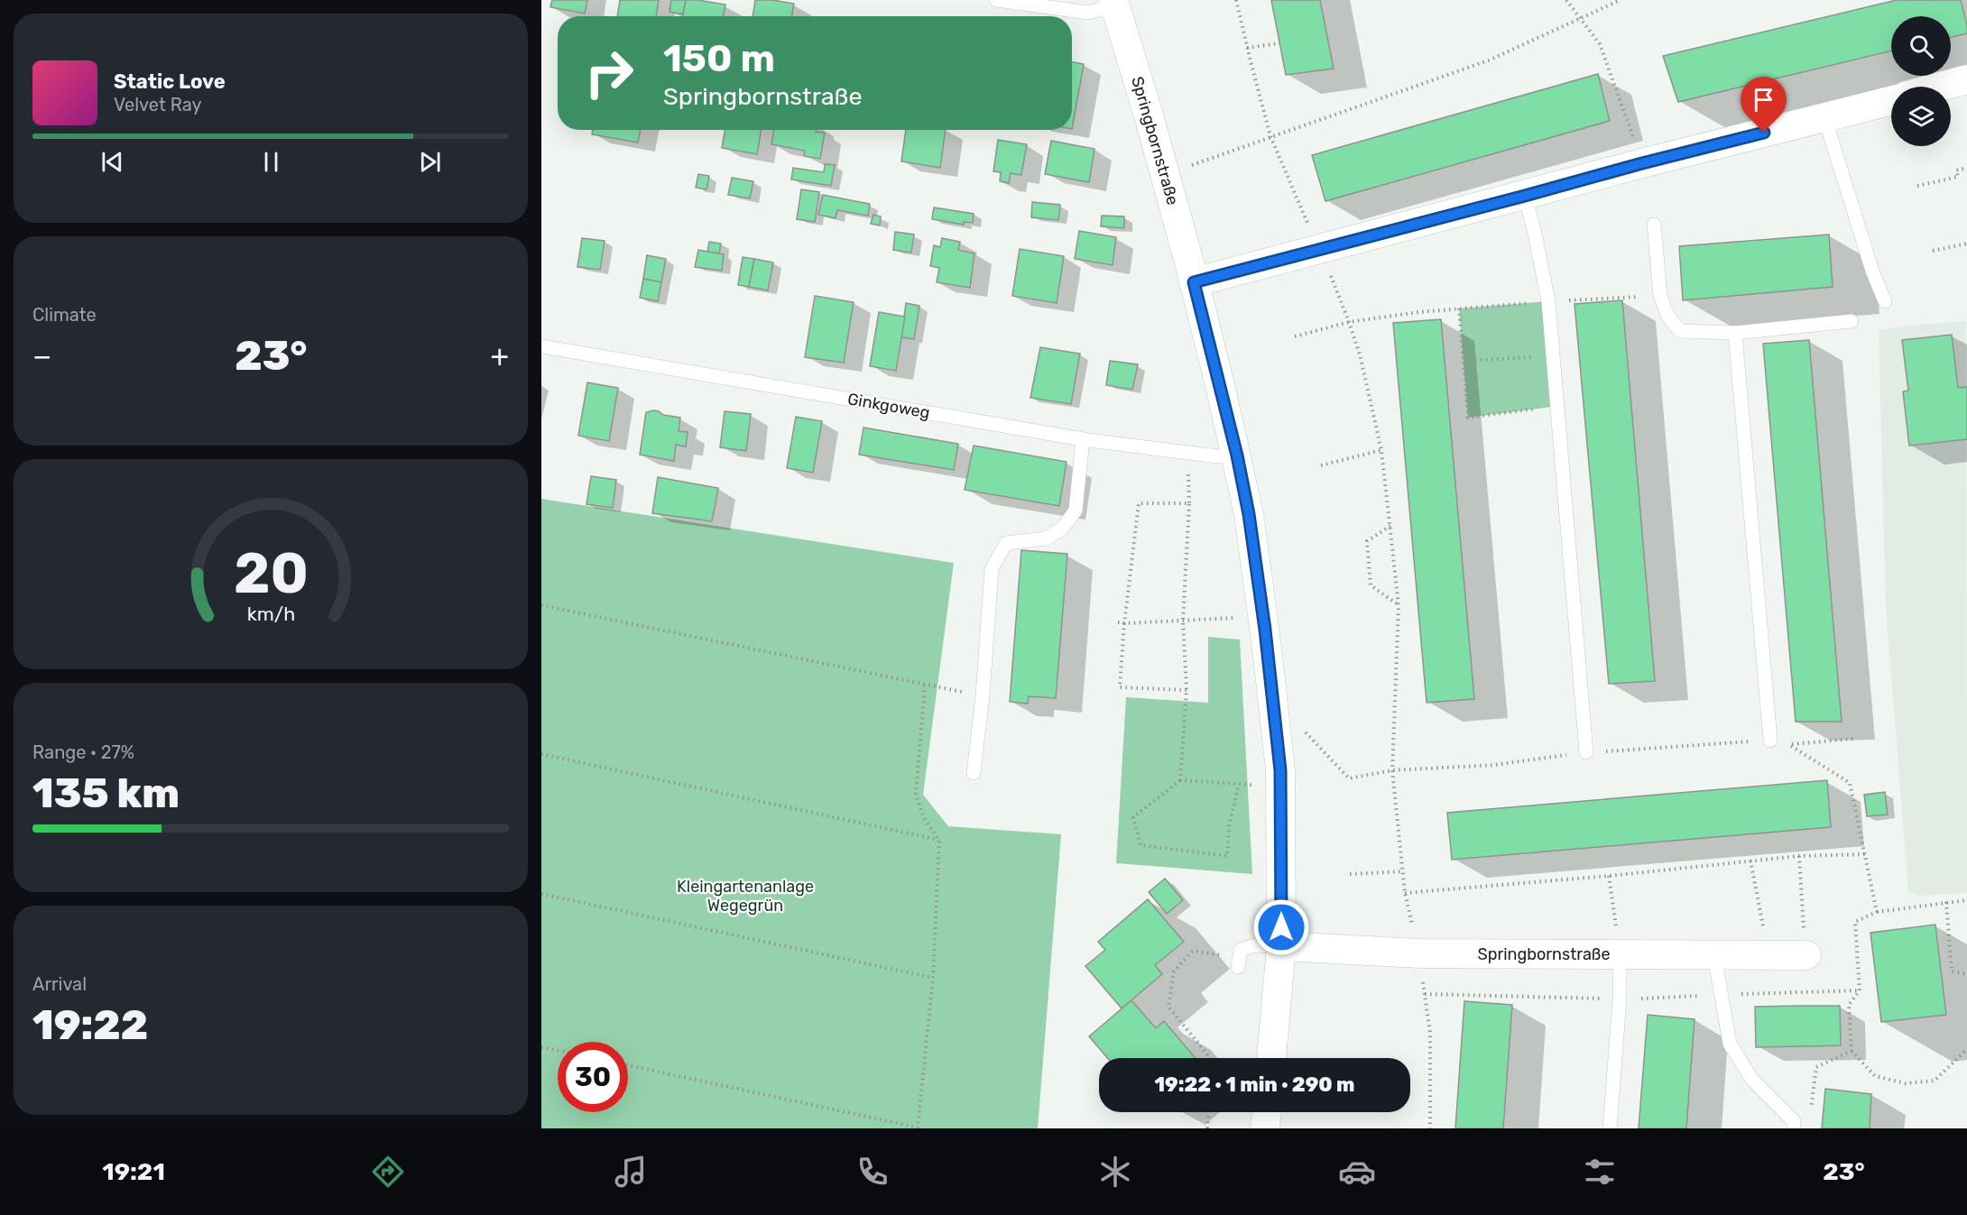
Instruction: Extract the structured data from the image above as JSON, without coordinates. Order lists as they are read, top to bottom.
{
  "streets": {
    "street": ["Springbornstraße"],
    "lane": ["Ginkgoweg"]
  },
  "crossings": [
    ["Springbornstraße", "Ginkgoweg"]
  ],
  "parks": ["Kleingartenanlage Wegegrün"],
  "page": {
    "turn": ["150 m", "Springbornstraße"],
    "song": ["Static Love", "Velvet Ray"],
    "tile": [
      "Climate",
      ["Range · 27%", "135 km"],
      ["Arrival", "19:22"]
    ],
    "heat": ["−", "23°", "+"],
    "limit": "30",
    "trip": "19:22 · 1 min · 290 m",
    "tabs": ["19:21", "23°"],
    "gauge": ["20", "km/h"]
  }
}
